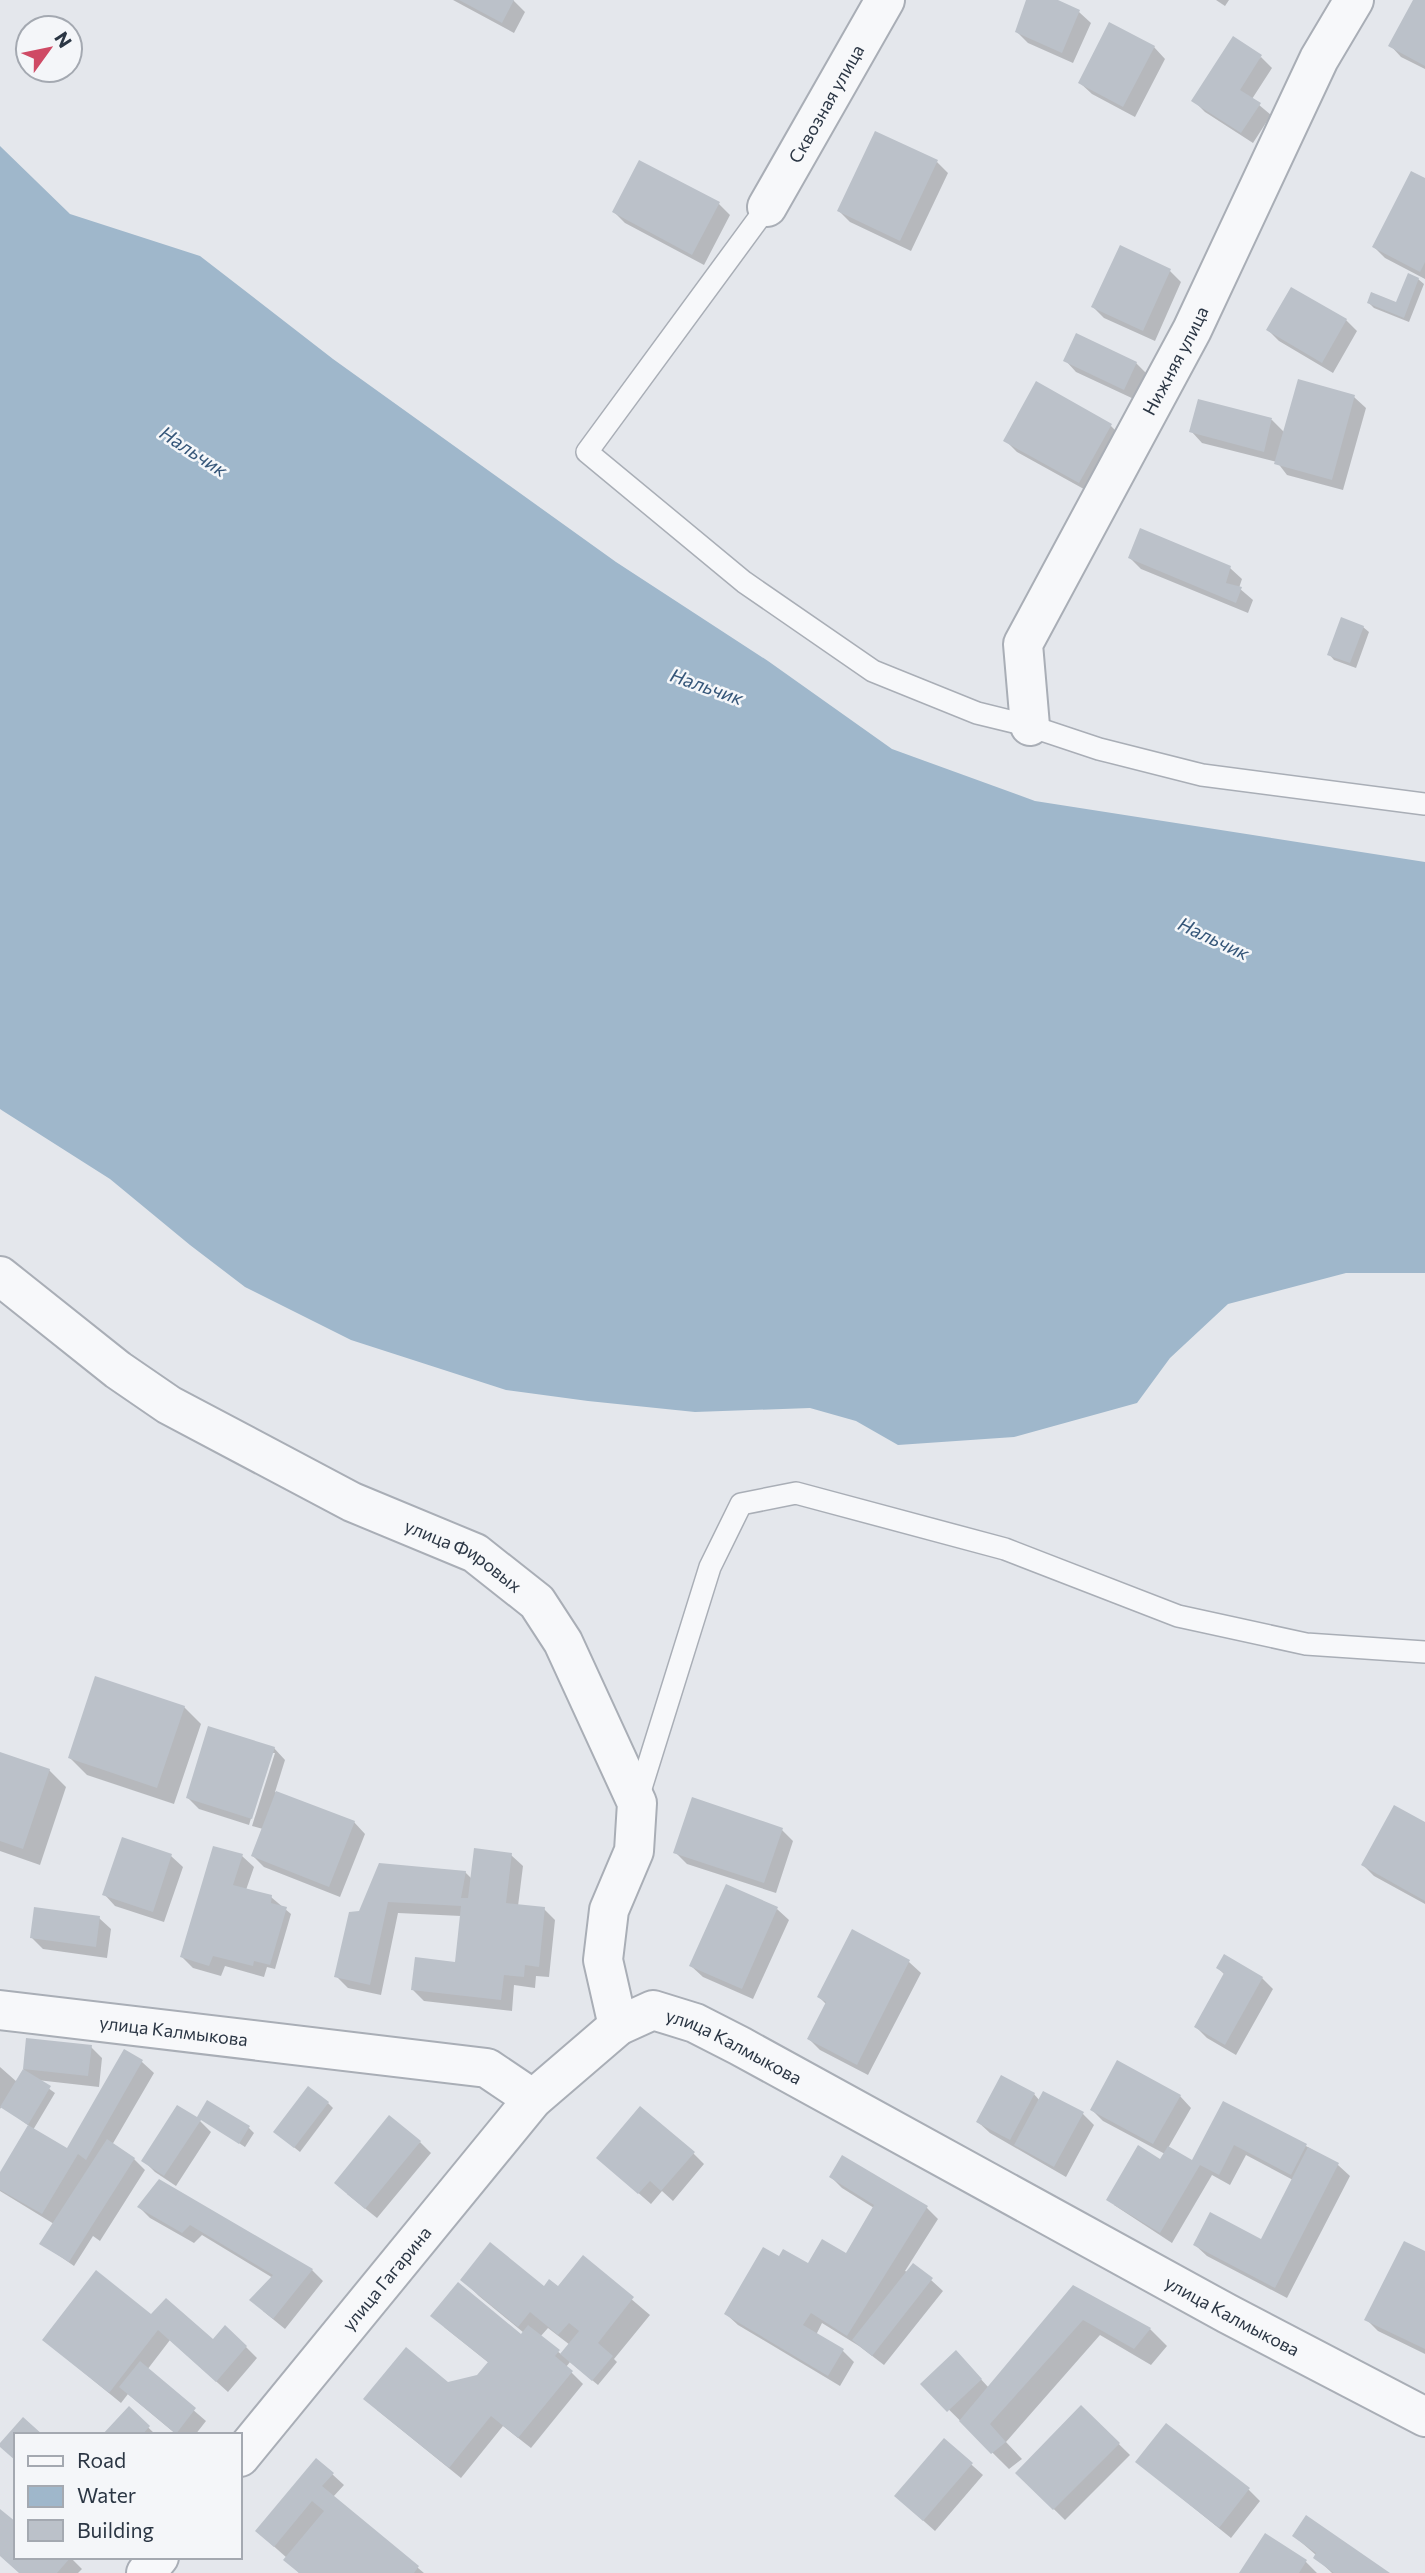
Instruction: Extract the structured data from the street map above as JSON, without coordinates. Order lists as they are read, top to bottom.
{
  "streets": {
    "street": [
      "Сквозная улица",
      "Нижняя улица",
      "улица Фировых",
      "улица Калмыкова",
      "улица Гагарина"
    ]
  },
  "crossings": [
    ["улица Фировых", "улица Калмыкова"],
    ["улица Калмыкова", "улица Гагарина"]
  ],
  "water": ["Нальчик"],
  "legend": ["Road", "Water", "Building"],
  "north": "top right"
}
